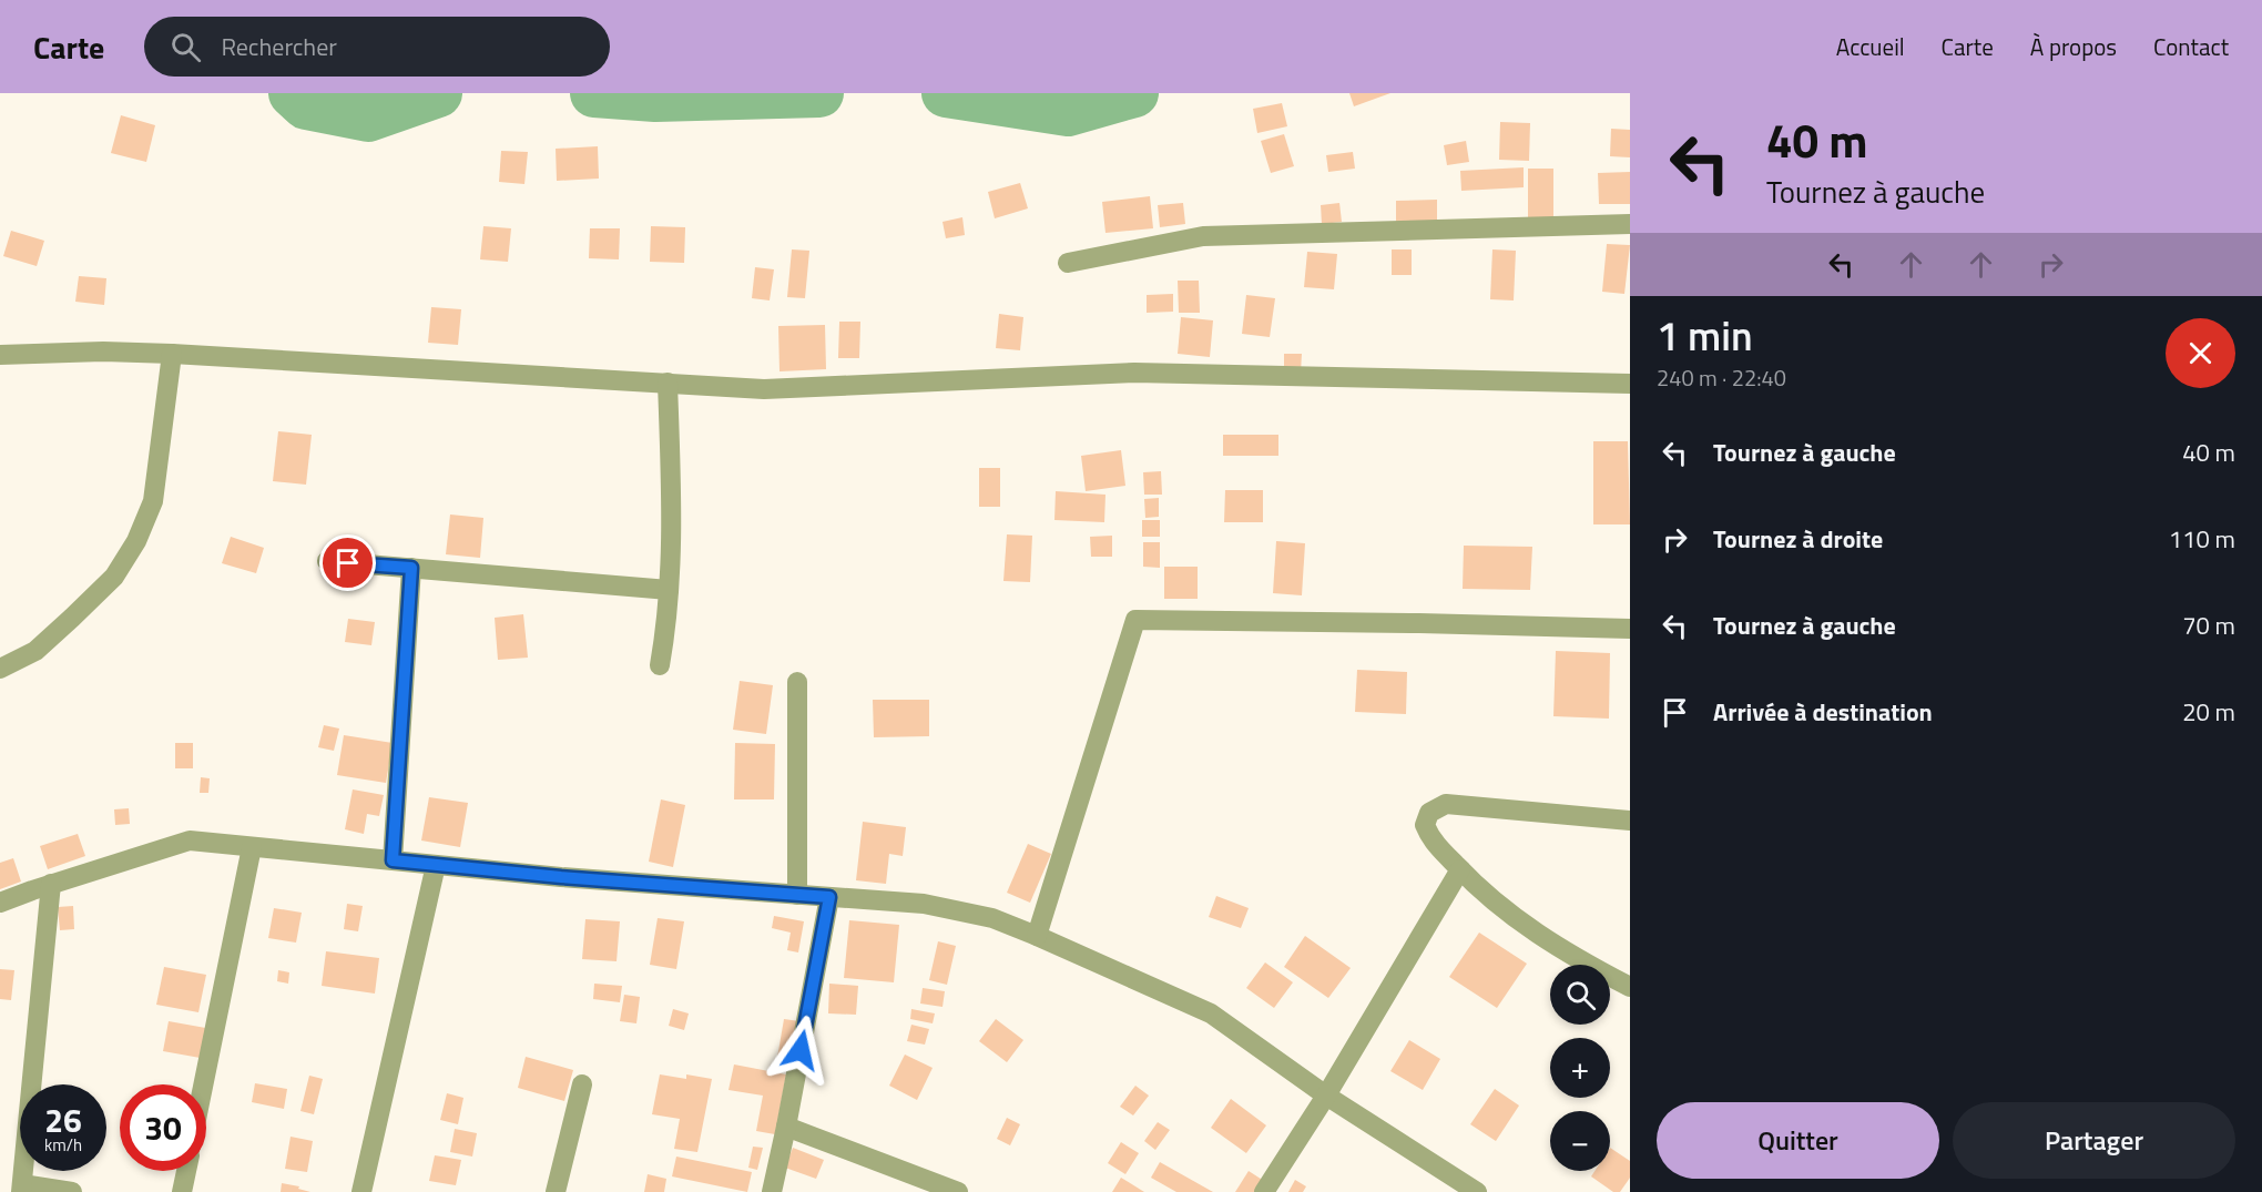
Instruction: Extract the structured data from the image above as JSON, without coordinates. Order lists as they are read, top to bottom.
{
  "page": {
    "header": "Carte",
    "search": "Rechercher",
    "nav": [
      "Accueil",
      "Carte",
      "À propos",
      "Contact"
    ],
    "turn": ["40 m", "Tournez à gauche"],
    "heading": ["1 min", "240 m · 22:40"],
    "list": [
      {
        "name": "Tournez à gauche",
        "value": "40 m"
      },
      {
        "name": "Tournez à droite",
        "value": "110 m"
      },
      {
        "name": "Tournez à gauche",
        "value": "70 m"
      },
      {
        "name": "Arrivée à destination",
        "value": "20 m"
      }
    ],
    "map_buttons": ["+", "−"],
    "speed": "26 km/h",
    "limit": "30",
    "buttons": ["Quitter", "Partager"]
  }
}
